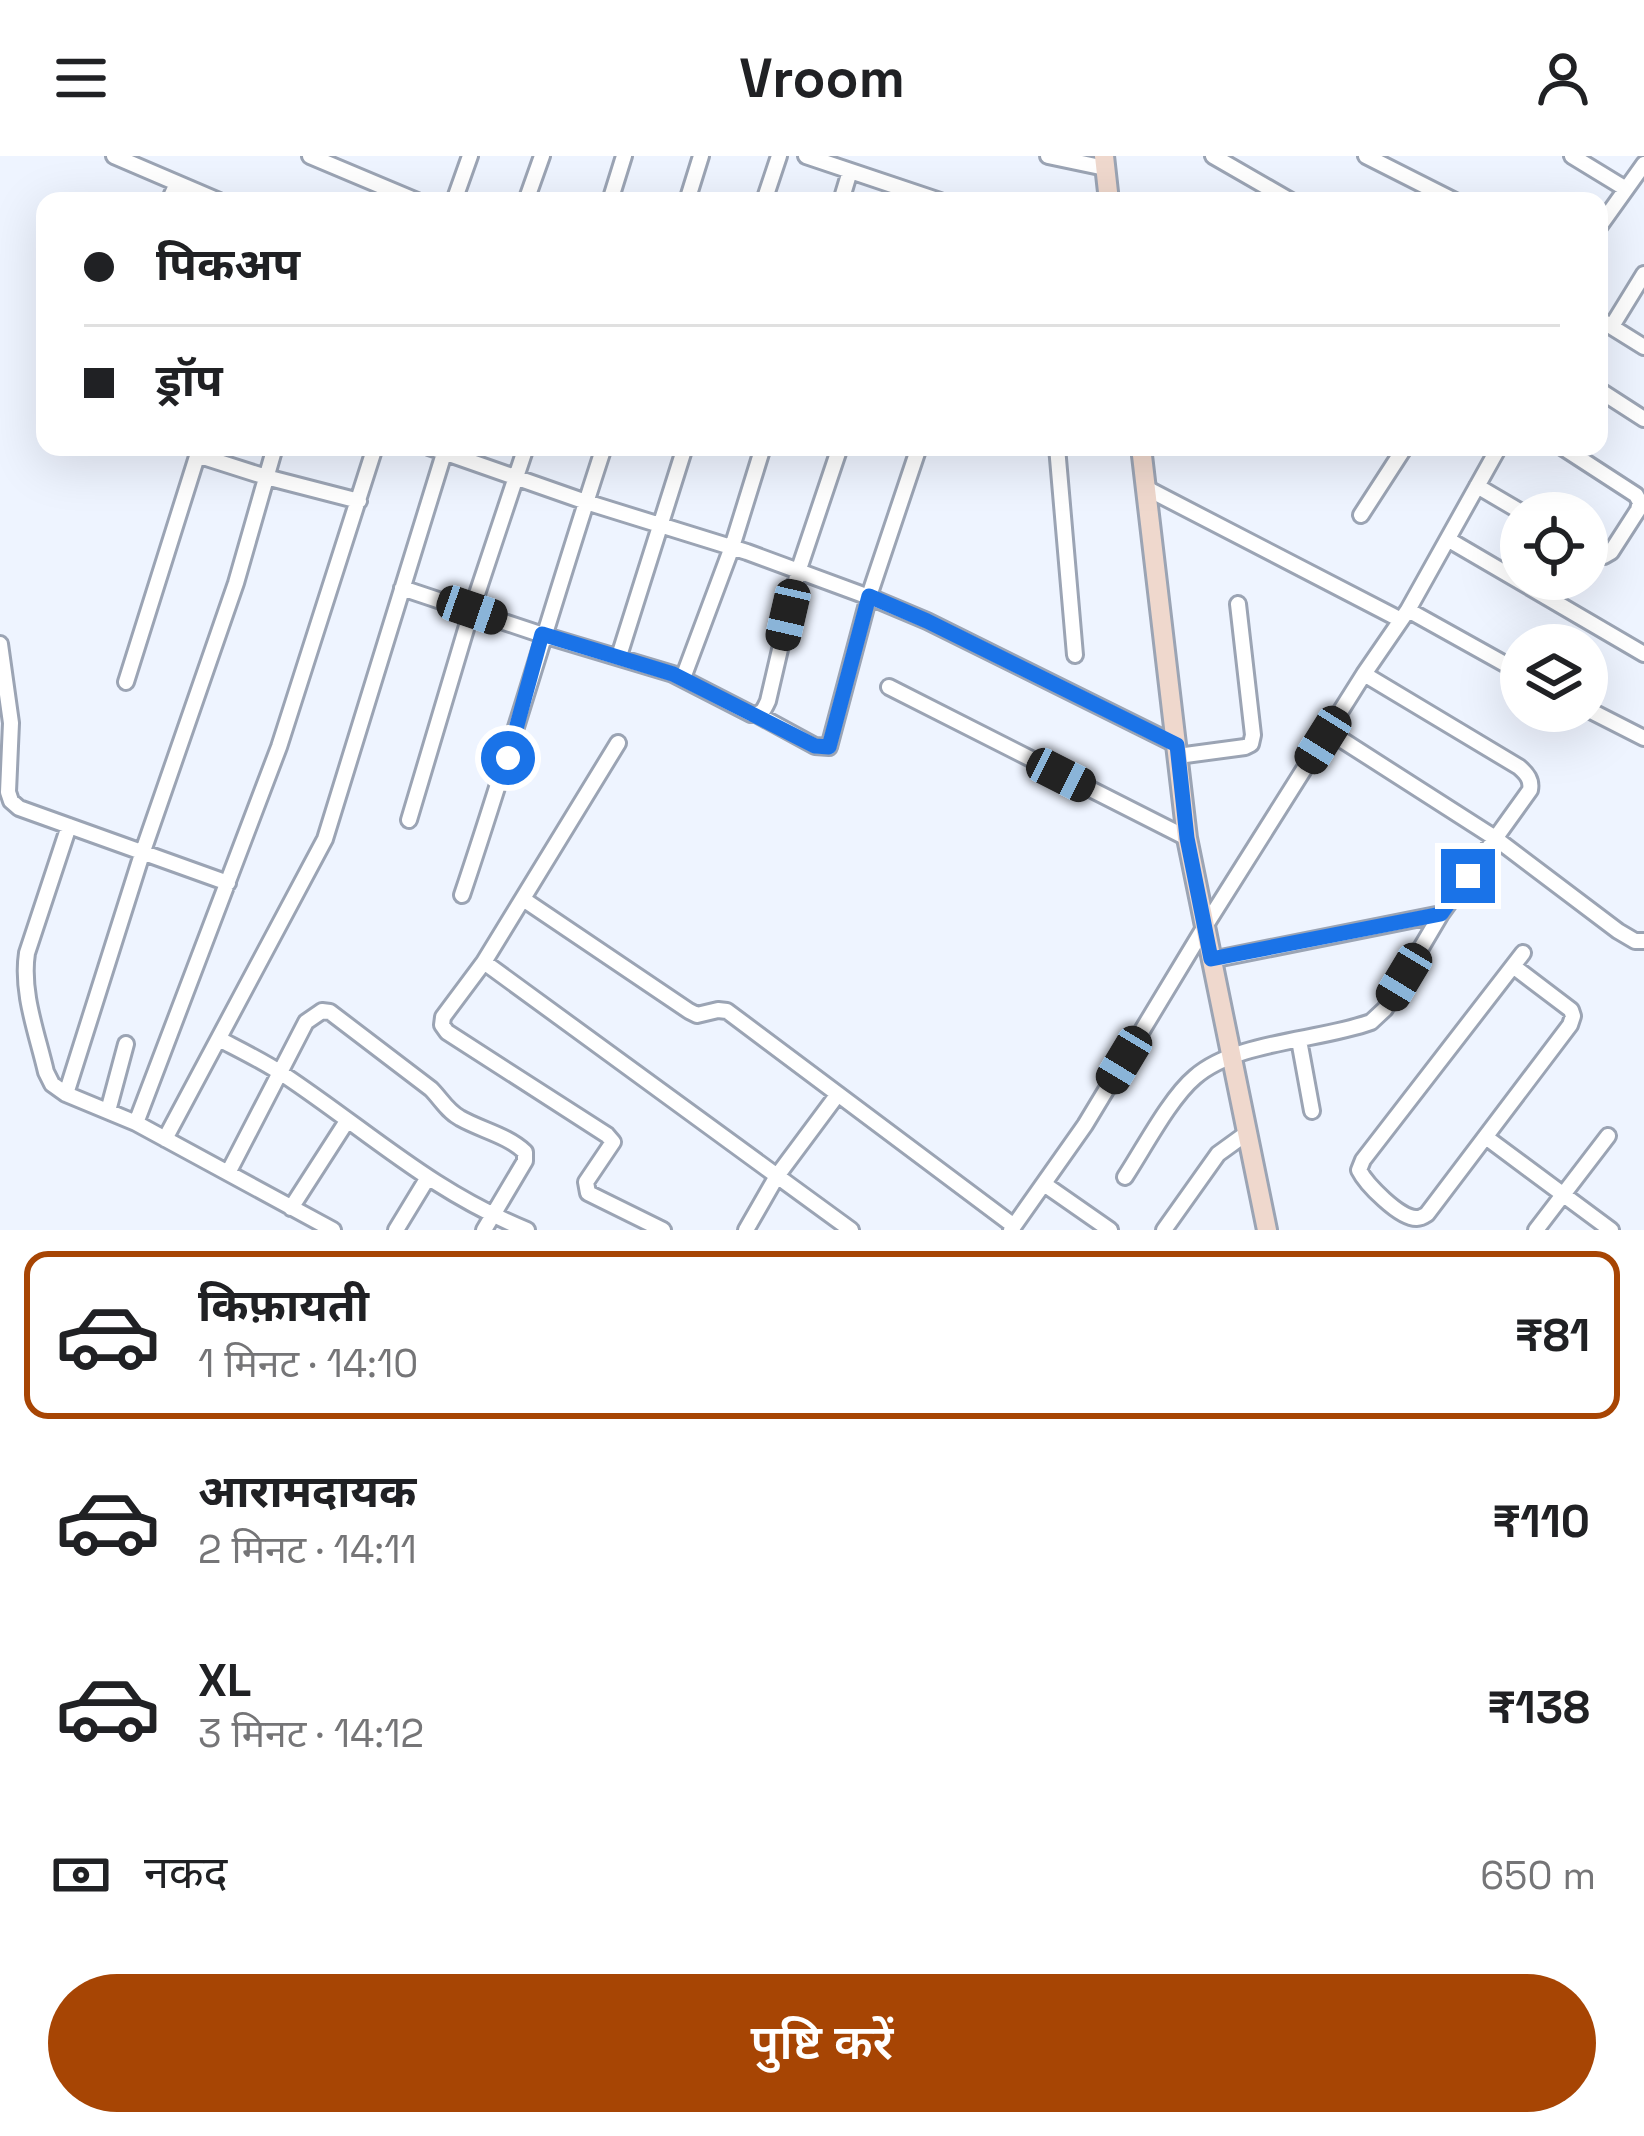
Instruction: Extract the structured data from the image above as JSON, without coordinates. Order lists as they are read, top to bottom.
{
  "page": {
    "header": "Vroom",
    "banner": ["पिकअप", "ड्रॉप"],
    "list": [
      {
        "name": "किफ़ायती",
        "note": "1 मिनट · 14:10",
        "value": "₹81"
      },
      {
        "name": "आरामदायक",
        "note": "2 मिनट · 14:11",
        "value": "₹110"
      },
      {
        "name": "XL",
        "note": "3 मिनट · 14:12",
        "value": "₹138"
      }
    ],
    "pay": ["नकद", "650 m"],
    "buttons": "पुष्टि करें"
  }
}
